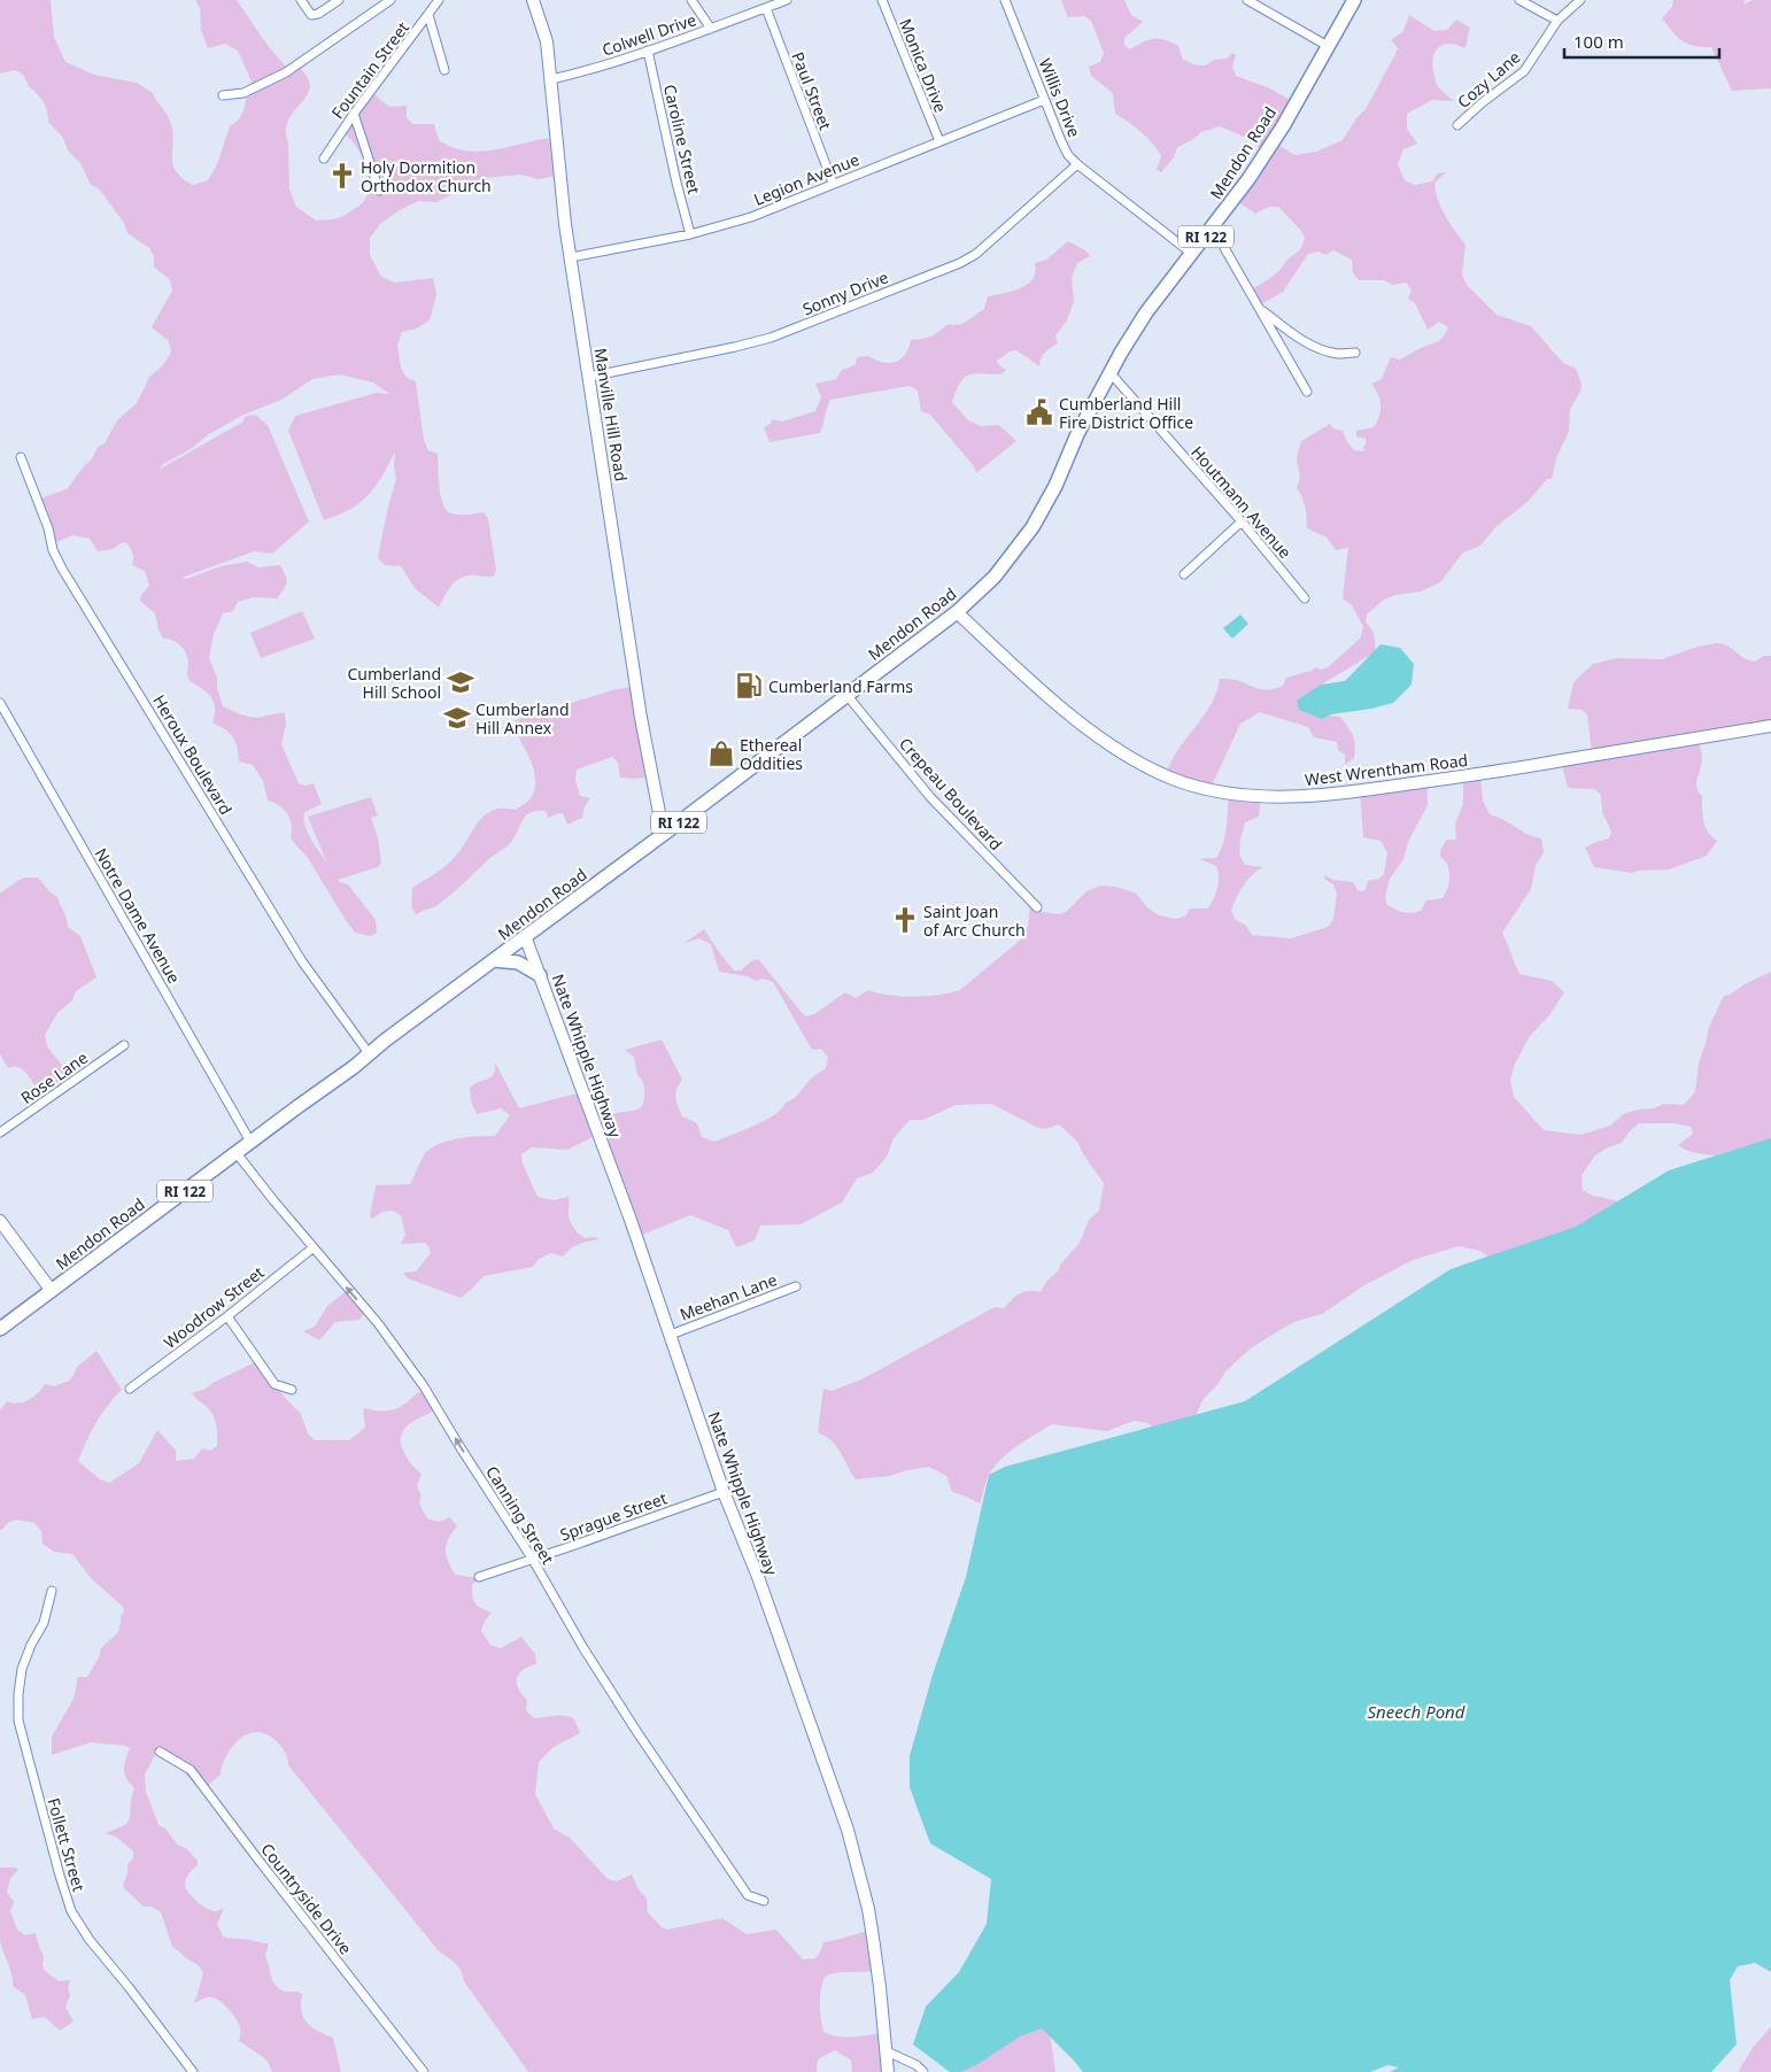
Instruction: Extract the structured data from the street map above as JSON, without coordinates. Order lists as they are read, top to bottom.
{
  "streets": {
    "main road": [
      "Mendon Road",
      "RI 122",
      "Manville Hill Road",
      "West Wrentham Road",
      "Nate Whipple Highway"
    ],
    "street": [
      "Colwell Drive",
      "Monica Drive",
      "Fountain Street",
      "Cozy Lane",
      "Paul Street",
      "Willis Drive",
      "Caroline Street",
      "Legion Avenue",
      "Sonny Drive",
      "Houtmann Avenue",
      "Heroux Boulevard",
      "Crepeau Boulevard",
      "Notre Dame Avenue",
      "Rose Lane",
      "Meehan Lane",
      "Woodrow Street",
      "Canning Street",
      "Sprague Street",
      "Follett Street",
      "Countryside Drive"
    ]
  },
  "crossings": [
    ["Colwell Drive", "Paul Street"],
    ["Colwell Drive", "Caroline Street"],
    ["Colwell Drive", "Manville Hill Road"],
    ["Monica Drive", "Legion Avenue"],
    ["Paul Street", "Legion Avenue"],
    ["Willis Drive", "Mendon Road"],
    ["Willis Drive", "Legion Avenue"],
    ["Willis Drive", "Sonny Drive"],
    ["Caroline Street", "Legion Avenue"],
    ["Mendon Road", "Manville Hill Road"],
    ["Mendon Road", "Houtmann Avenue"],
    ["Mendon Road", "Heroux Boulevard"],
    ["Mendon Road", "West Wrentham Road"],
    ["Mendon Road", "Crepeau Boulevard"],
    ["Mendon Road", "Notre Dame Avenue"],
    ["Mendon Road", "Nate Whipple Highway"],
    ["Mendon Road", "Canning Street"],
    ["Legion Avenue", "Manville Hill Road"],
    ["Sonny Drive", "Manville Hill Road"],
    ["Nate Whipple Highway", "Meehan Lane"],
    ["Nate Whipple Highway", "Sprague Street"],
    ["Woodrow Street", "Canning Street"],
    ["Canning Street", "Sprague Street"]
  ],
  "one_way": ["Canning Street"],
  "water": ["Sneech Pond"],
  "places": {
    "church": ["Holy Dormition Orthodox Church", "Saint Joan of Arc Church"],
    "public building": ["Cumberland Hill Fire District Office"],
    "school or university": ["Cumberland Hill School", "Cumberland Hill Annex"],
    "fuel station": ["Cumberland Farms"],
    "shop": ["Ethereal Oddities"]
  },
  "scale_bar": "100 m"
}
